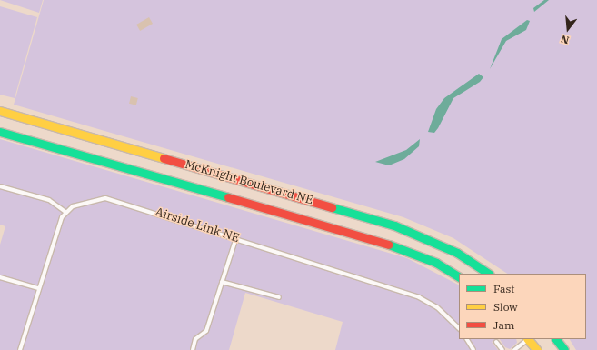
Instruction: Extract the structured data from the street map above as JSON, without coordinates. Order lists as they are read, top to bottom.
{
  "streets": {
    "main road": ["McKnight Boulevard NE"],
    "lane": ["Airside Link NE"]
  },
  "legend": ["Fast", "Slow", "Jam"],
  "north": "bottom"
}
